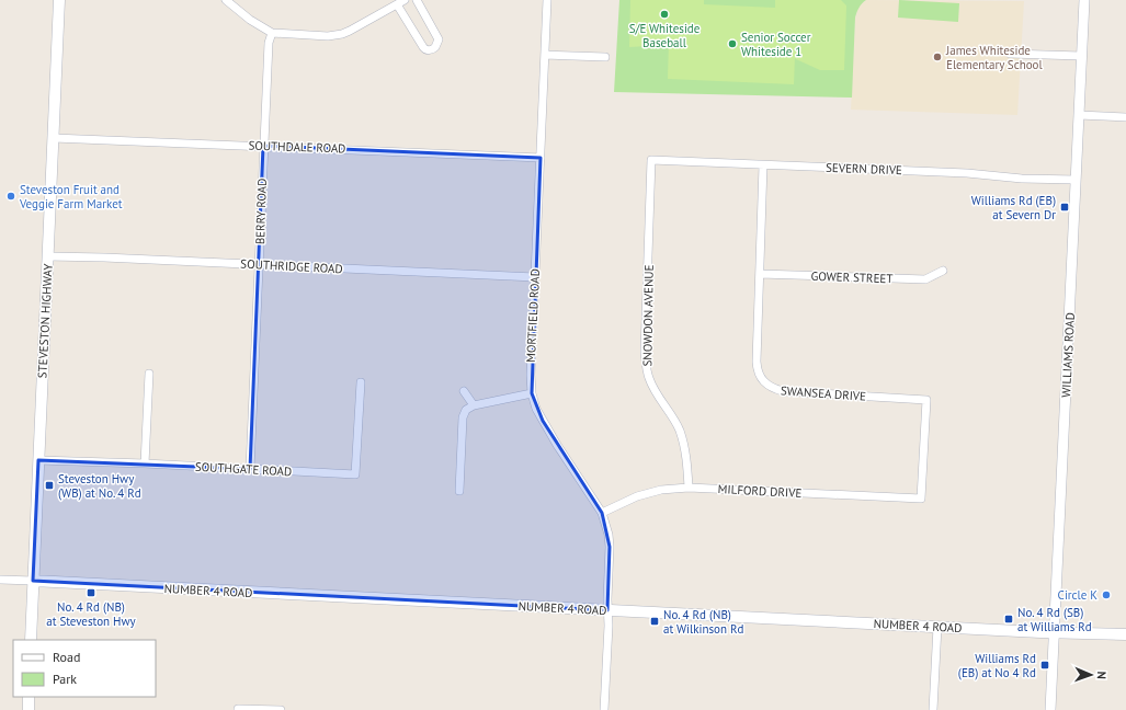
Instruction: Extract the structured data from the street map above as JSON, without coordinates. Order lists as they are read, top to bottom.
{
  "streets": {
    "main road": ["STEVESTON HIGHWAY", "NUMBER 4 ROAD"],
    "street": [
      "SOUTHDALE ROAD",
      "SEVERN DRIVE",
      "BERRY ROAD",
      "SOUTHRIDGE ROAD",
      "GOWER STREET",
      "MORTFIELD ROAD",
      "SNOWDON AVENUE",
      "WILLIAMS ROAD",
      "SWANSEA DRIVE",
      "SOUTHGATE ROAD",
      "MILFORD DRIVE"
    ]
  },
  "crossings": [
    ["SOUTHDALE ROAD", "BERRY ROAD"],
    ["SOUTHDALE ROAD", "MORTFIELD ROAD"],
    ["SOUTHDALE ROAD", "STEVESTON HIGHWAY"],
    ["SEVERN DRIVE", "SNOWDON AVENUE"],
    ["SEVERN DRIVE", "WILLIAMS ROAD"],
    ["SEVERN DRIVE", "SWANSEA DRIVE"],
    ["BERRY ROAD", "SOUTHRIDGE ROAD"],
    ["BERRY ROAD", "SOUTHGATE ROAD"],
    ["SOUTHRIDGE ROAD", "MORTFIELD ROAD"],
    ["SOUTHRIDGE ROAD", "STEVESTON HIGHWAY"],
    ["GOWER STREET", "SWANSEA DRIVE"],
    ["MORTFIELD ROAD", "MILFORD DRIVE"],
    ["MORTFIELD ROAD", "NUMBER 4 ROAD"],
    ["SNOWDON AVENUE", "MILFORD DRIVE"],
    ["STEVESTON HIGHWAY", "SOUTHGATE ROAD"],
    ["STEVESTON HIGHWAY", "NUMBER 4 ROAD"],
    ["WILLIAMS ROAD", "NUMBER 4 ROAD"],
    ["SWANSEA DRIVE", "MILFORD DRIVE"]
  ],
  "places": {
    "other": [
      "S/E Whiteside Baseball",
      "Senior Soccer Whiteside 1",
      "James Whiteside Elementary School",
      "Steveston Fruit and Veggie Farm Market",
      "Circle K"
    ],
    "transit": [
      "Williams Rd (EB) at Severn Dr",
      "Steveston Hwy (WB) at No. 4 Rd",
      "No. 4 Rd (NB) at Steveston Hwy",
      "No. 4 Rd (SB) at Williams Rd",
      "No. 4 Rd (NB) at Wilkinson Rd",
      "Williams Rd (EB) at No 4 Rd"
    ]
  },
  "legend": ["Road", "Park"],
  "north": "right"
}
